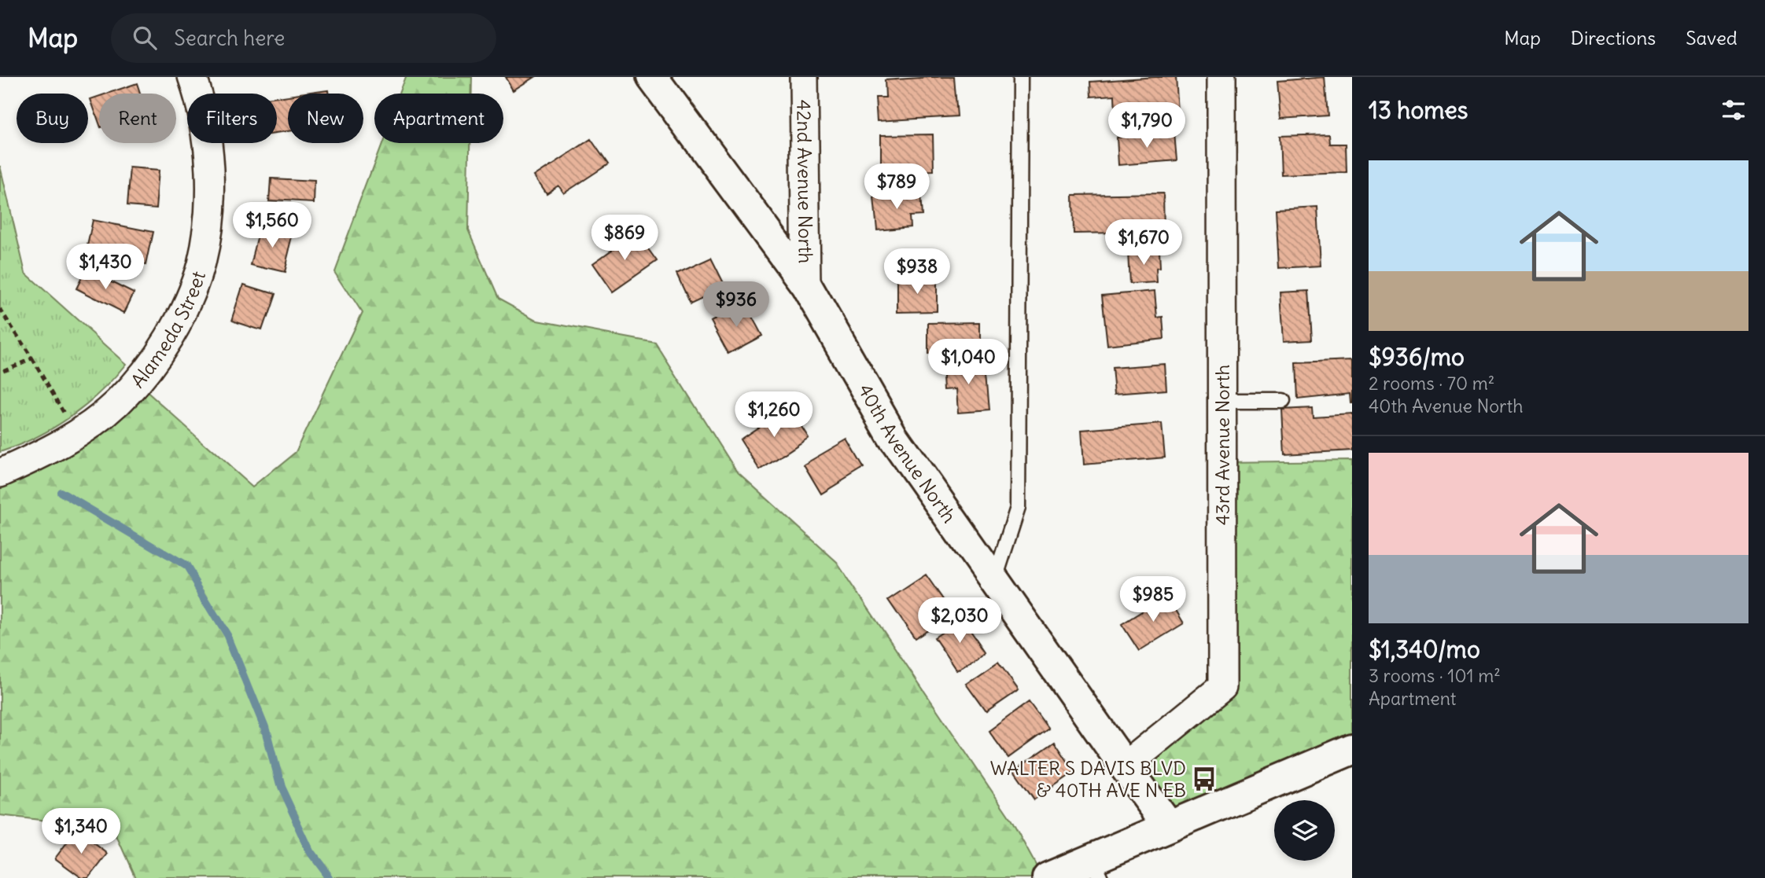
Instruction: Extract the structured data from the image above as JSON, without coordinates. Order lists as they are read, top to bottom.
{
  "streets": {
    "street": [
      "42nd Avenue North",
      "Alameda Street",
      "43rd Avenue North",
      "40th Avenue North"
    ]
  },
  "crossings": [
    ["42nd Avenue North", "40th Avenue North"],
    ["43rd Avenue North", "40th Avenue North"]
  ],
  "places": {
    "bus stop": ["WALTER S DAVIS BLVD & 40TH AVE N EB"]
  },
  "page": {
    "header": "Map",
    "search": "Search here",
    "nav": ["Map", "Directions", "Saved"],
    "heading": "13 homes",
    "chip": [
      "Buy",
      "Rent",
      "Filters",
      "New",
      "Apartment"
    ],
    "price": [
      "$1,790",
      "$789",
      "$1,560",
      "$869",
      "$1,670",
      "$1,430",
      "$938",
      "$936",
      "$1,040",
      "$1,260",
      "$985",
      "$2,030",
      "$1,340"
    ],
    "list": [
      {
        "name": "$936/mo",
        "note": "2 rooms · 70 m² · 40th Avenue North"
      },
      {
        "name": "$1,340/mo",
        "note": "3 rooms · 101 m² · Apartment"
      }
    ]
  }
}
